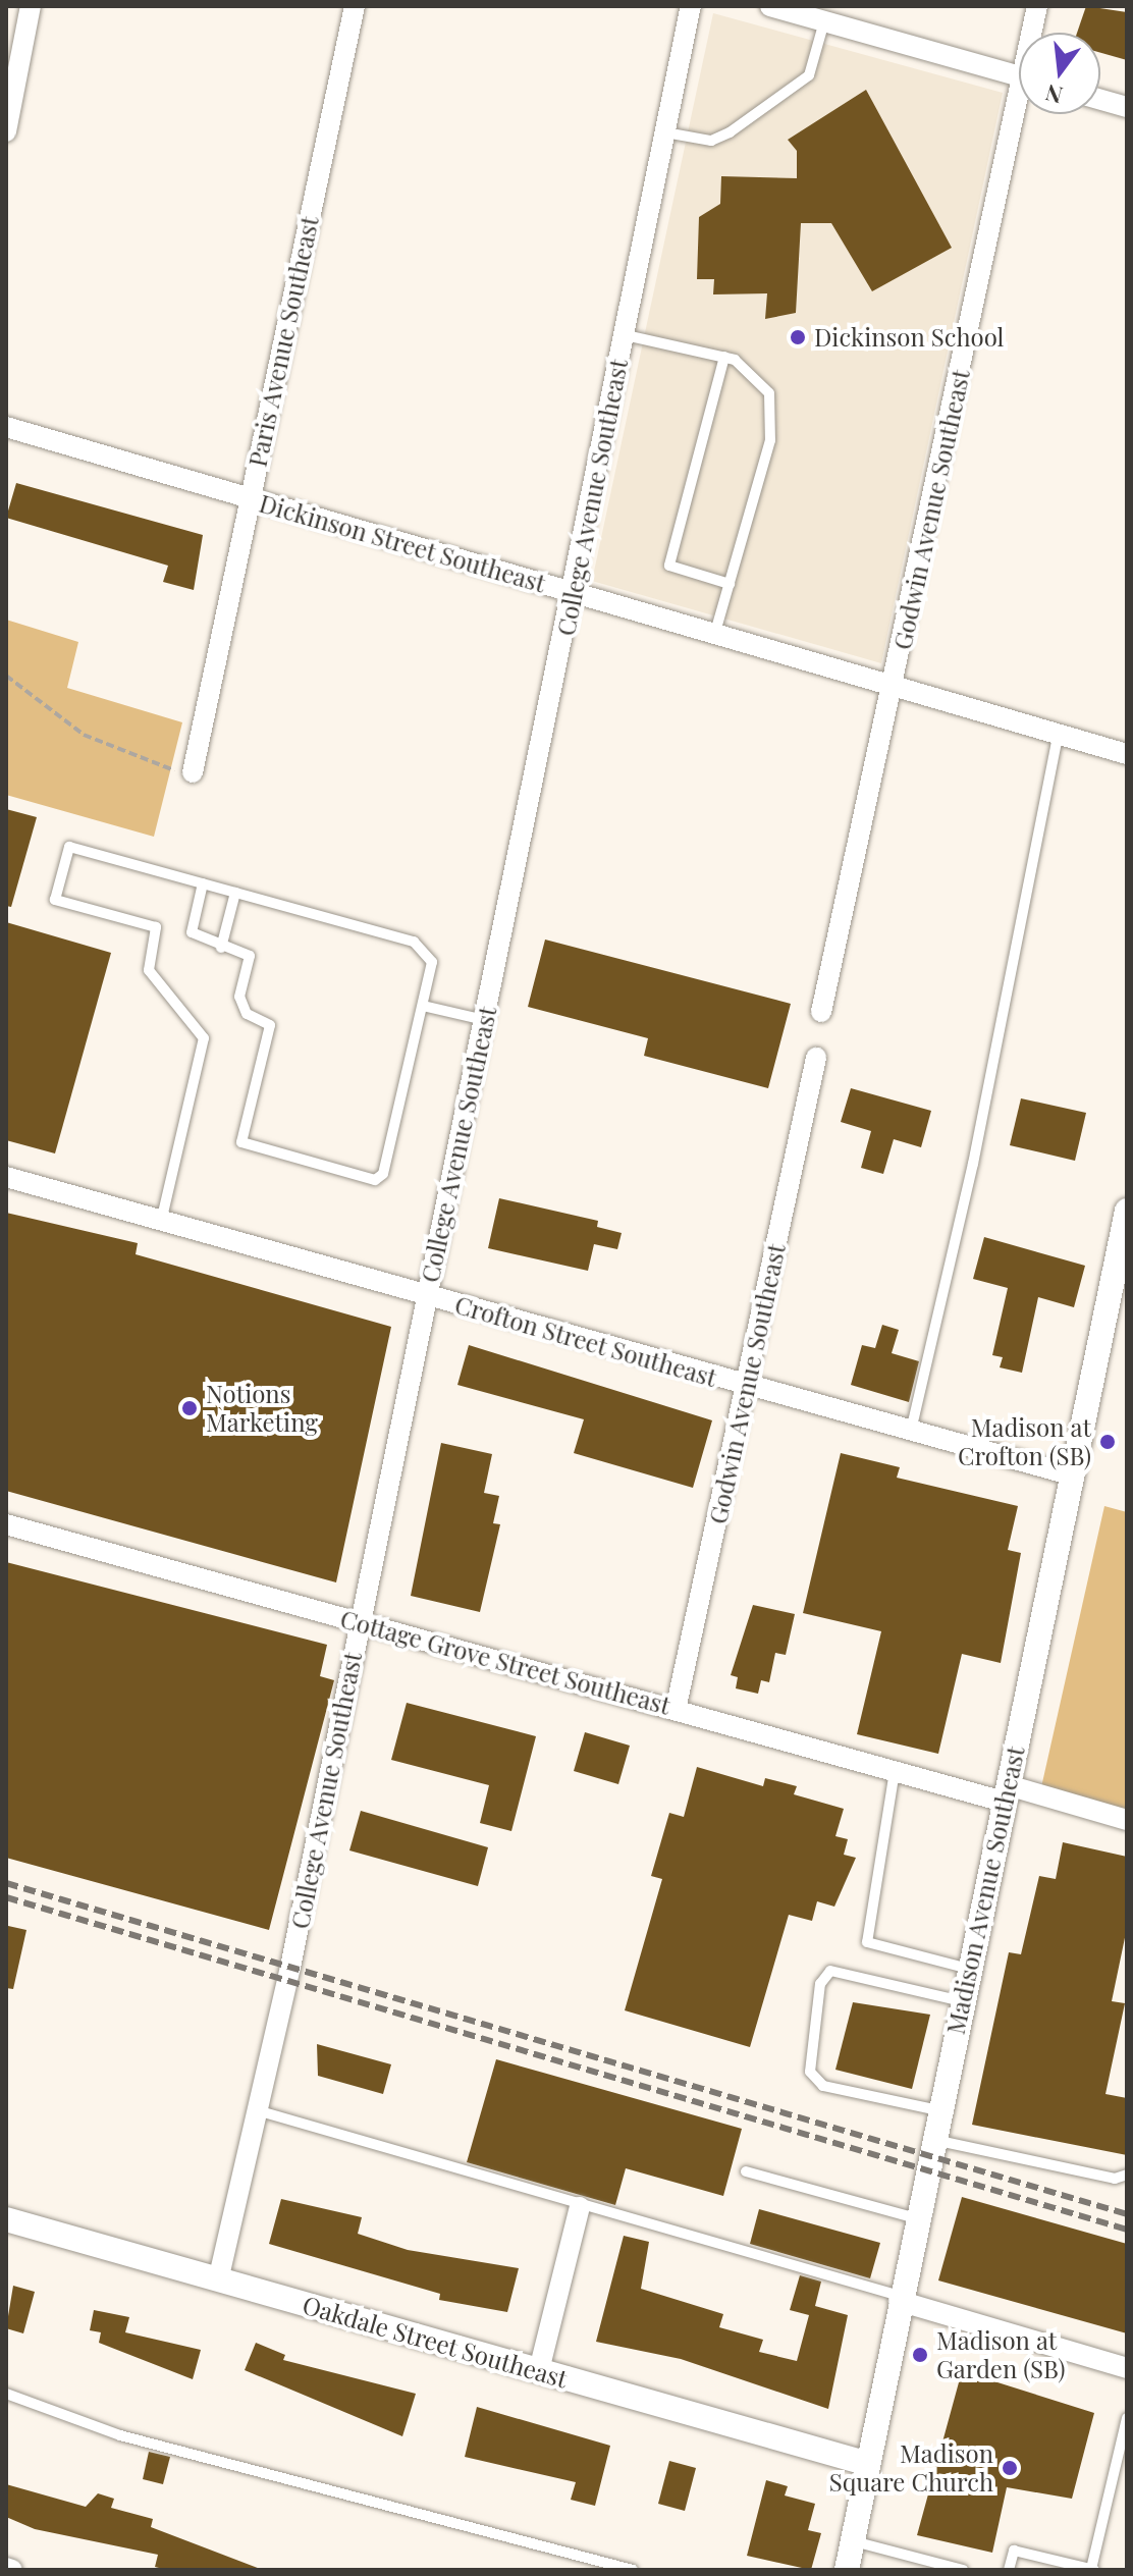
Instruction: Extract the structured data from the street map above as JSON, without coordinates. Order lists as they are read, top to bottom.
{
  "streets": {
    "street": [
      "Paris Avenue Southeast",
      "College Avenue Southeast",
      "Godwin Avenue Southeast",
      "Dickinson Street Southeast",
      "Crofton Street Southeast",
      "Cottage Grove Street Southeast",
      "Madison Avenue Southeast",
      "Oakdale Street Southeast"
    ]
  },
  "crossings": [
    ["Paris Avenue Southeast", "Dickinson Street Southeast"],
    ["College Avenue Southeast", "Dickinson Street Southeast"],
    ["College Avenue Southeast", "Crofton Street Southeast"],
    ["College Avenue Southeast", "Cottage Grove Street Southeast"],
    ["College Avenue Southeast", "Oakdale Street Southeast"],
    ["Godwin Avenue Southeast", "Dickinson Street Southeast"],
    ["Godwin Avenue Southeast", "Crofton Street Southeast"],
    ["Godwin Avenue Southeast", "Cottage Grove Street Southeast"],
    ["Crofton Street Southeast", "Madison Avenue Southeast"],
    ["Cottage Grove Street Southeast", "Madison Avenue Southeast"],
    ["Madison Avenue Southeast", "Oakdale Street Southeast"]
  ],
  "places": [
    "Dickinson School",
    "Notions Marketing",
    "Madison at Crofton (SB)",
    "Madison at Garden (SB)",
    "Madison Square Church"
  ],
  "north": "bottom"
}
